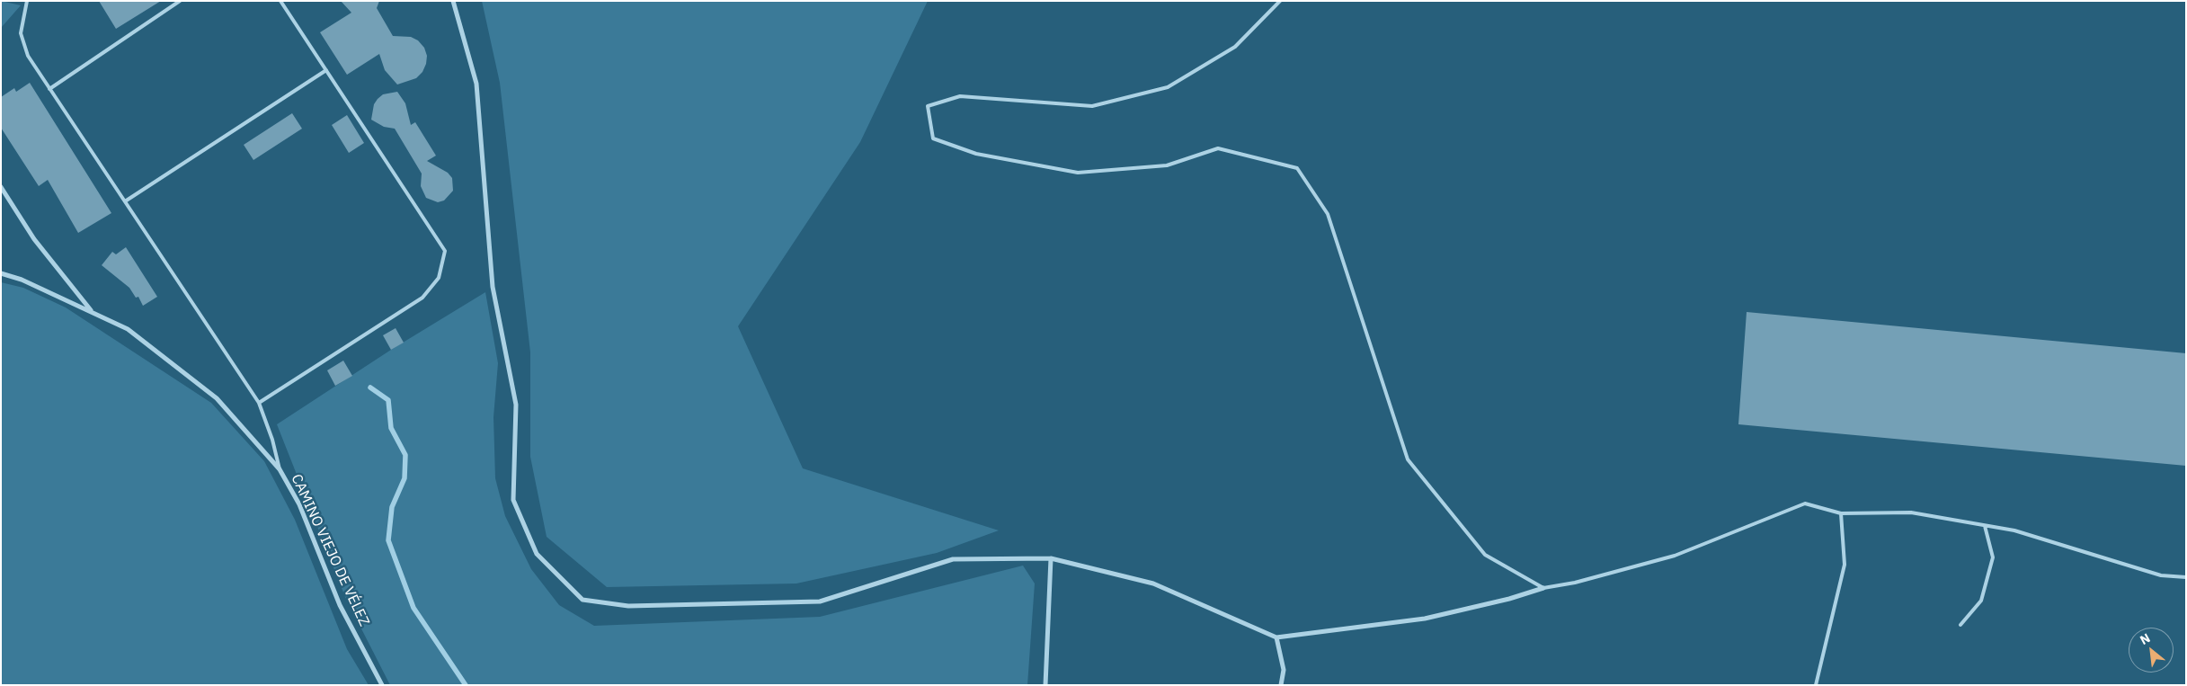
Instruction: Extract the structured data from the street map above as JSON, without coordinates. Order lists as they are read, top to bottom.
{
  "streets": {
    "street": ["CAMINO VIEJO DE VÉLEZ"]
  },
  "north": "top left"
}
